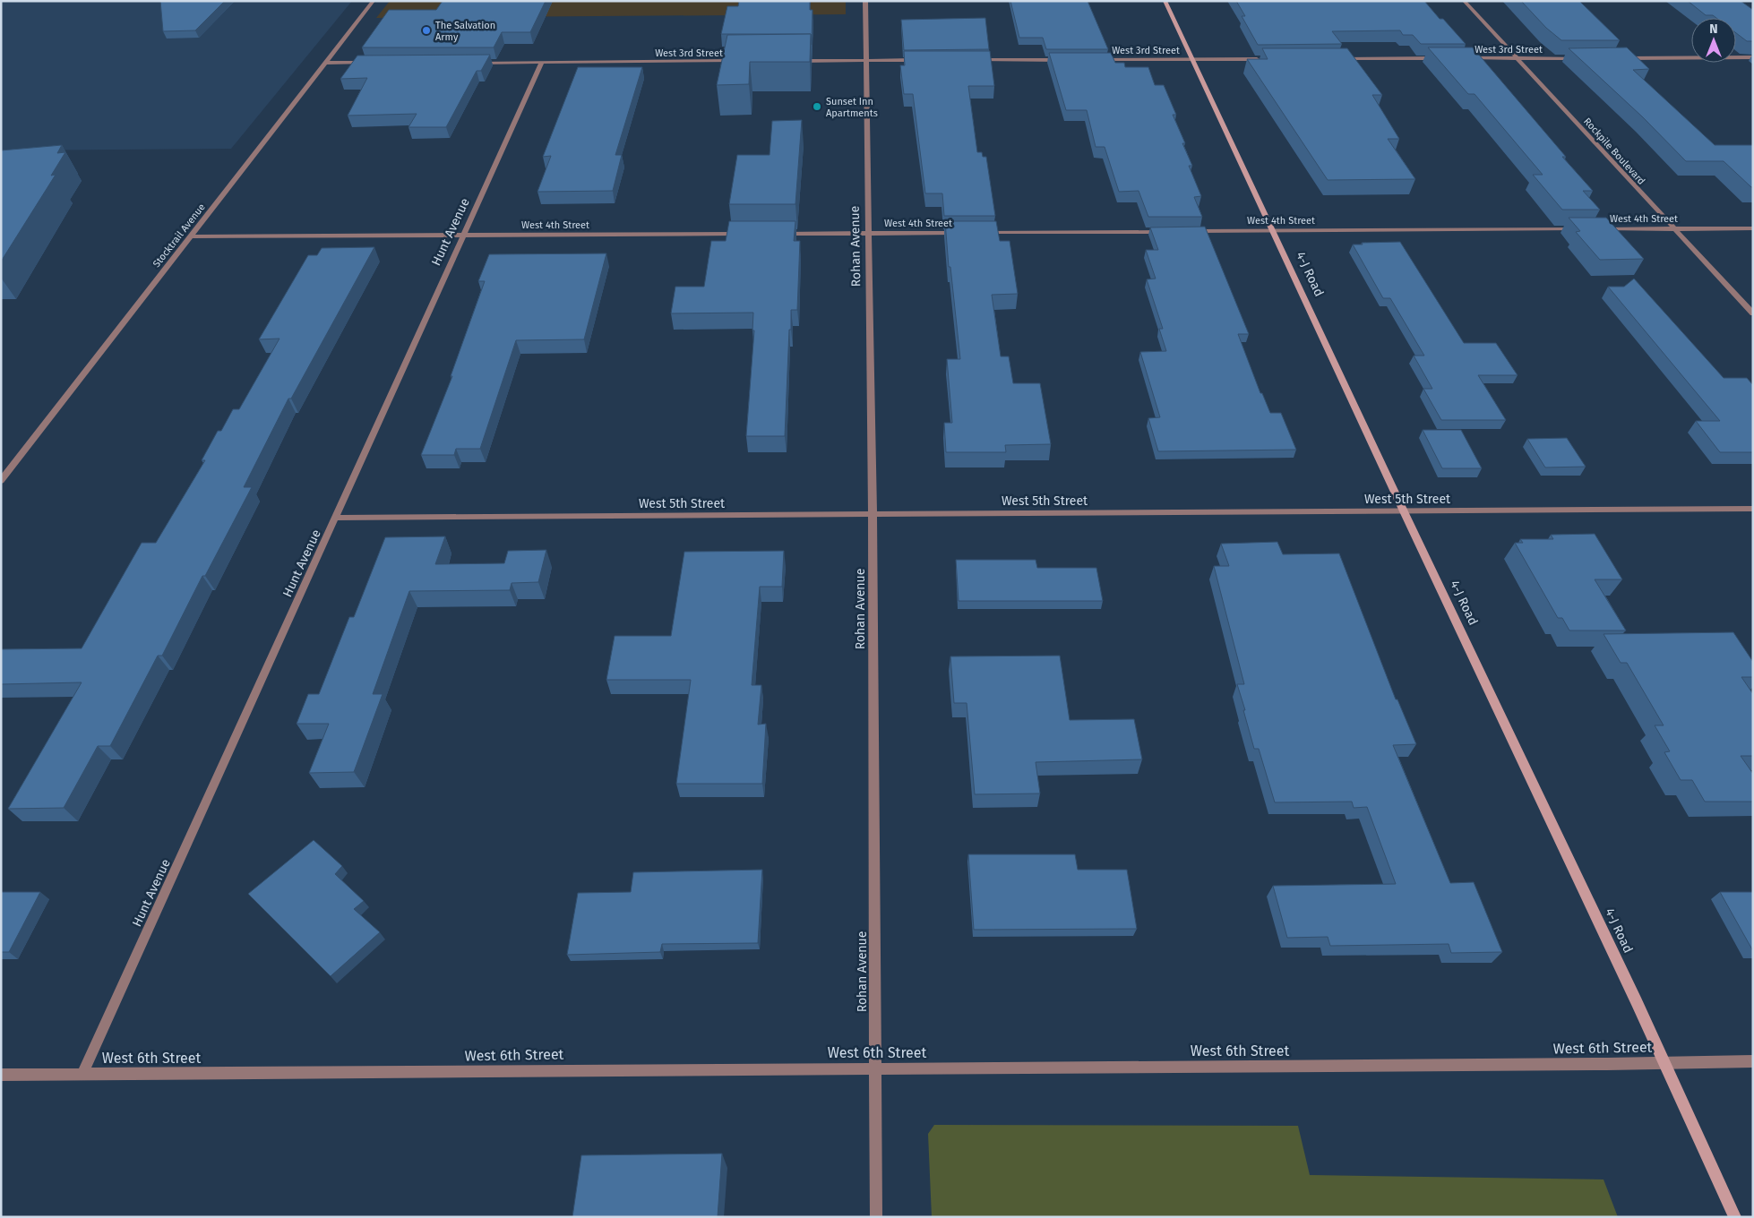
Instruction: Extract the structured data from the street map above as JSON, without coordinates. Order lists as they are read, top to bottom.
{
  "streets": {
    "main road": ["4-J Road"],
    "street": [
      "West 3rd Street",
      "Rockpile Boulevard",
      "West 4th Street",
      "Hunt Avenue",
      "Stocktrail Avenue",
      "Rohan Avenue",
      "West 5th Street",
      "West 6th Street"
    ]
  },
  "crossings": [
    ["West 3rd Street", "Rockpile Boulevard"],
    ["West 3rd Street", "Hunt Avenue"],
    ["West 3rd Street", "4-J Road"],
    ["Rockpile Boulevard", "West 4th Street"],
    ["West 4th Street", "Hunt Avenue"],
    ["West 4th Street", "Stocktrail Avenue"],
    ["West 4th Street", "Rohan Avenue"],
    ["West 4th Street", "4-J Road"],
    ["Hunt Avenue", "West 5th Street"],
    ["Hunt Avenue", "West 6th Street"],
    ["Rohan Avenue", "West 5th Street"],
    ["Rohan Avenue", "West 6th Street"],
    ["4-J Road", "West 5th Street"],
    ["4-J Road", "West 6th Street"]
  ],
  "places": ["The Salvation Army", "Sunset Inn Apartments"],
  "north": "top"
}
